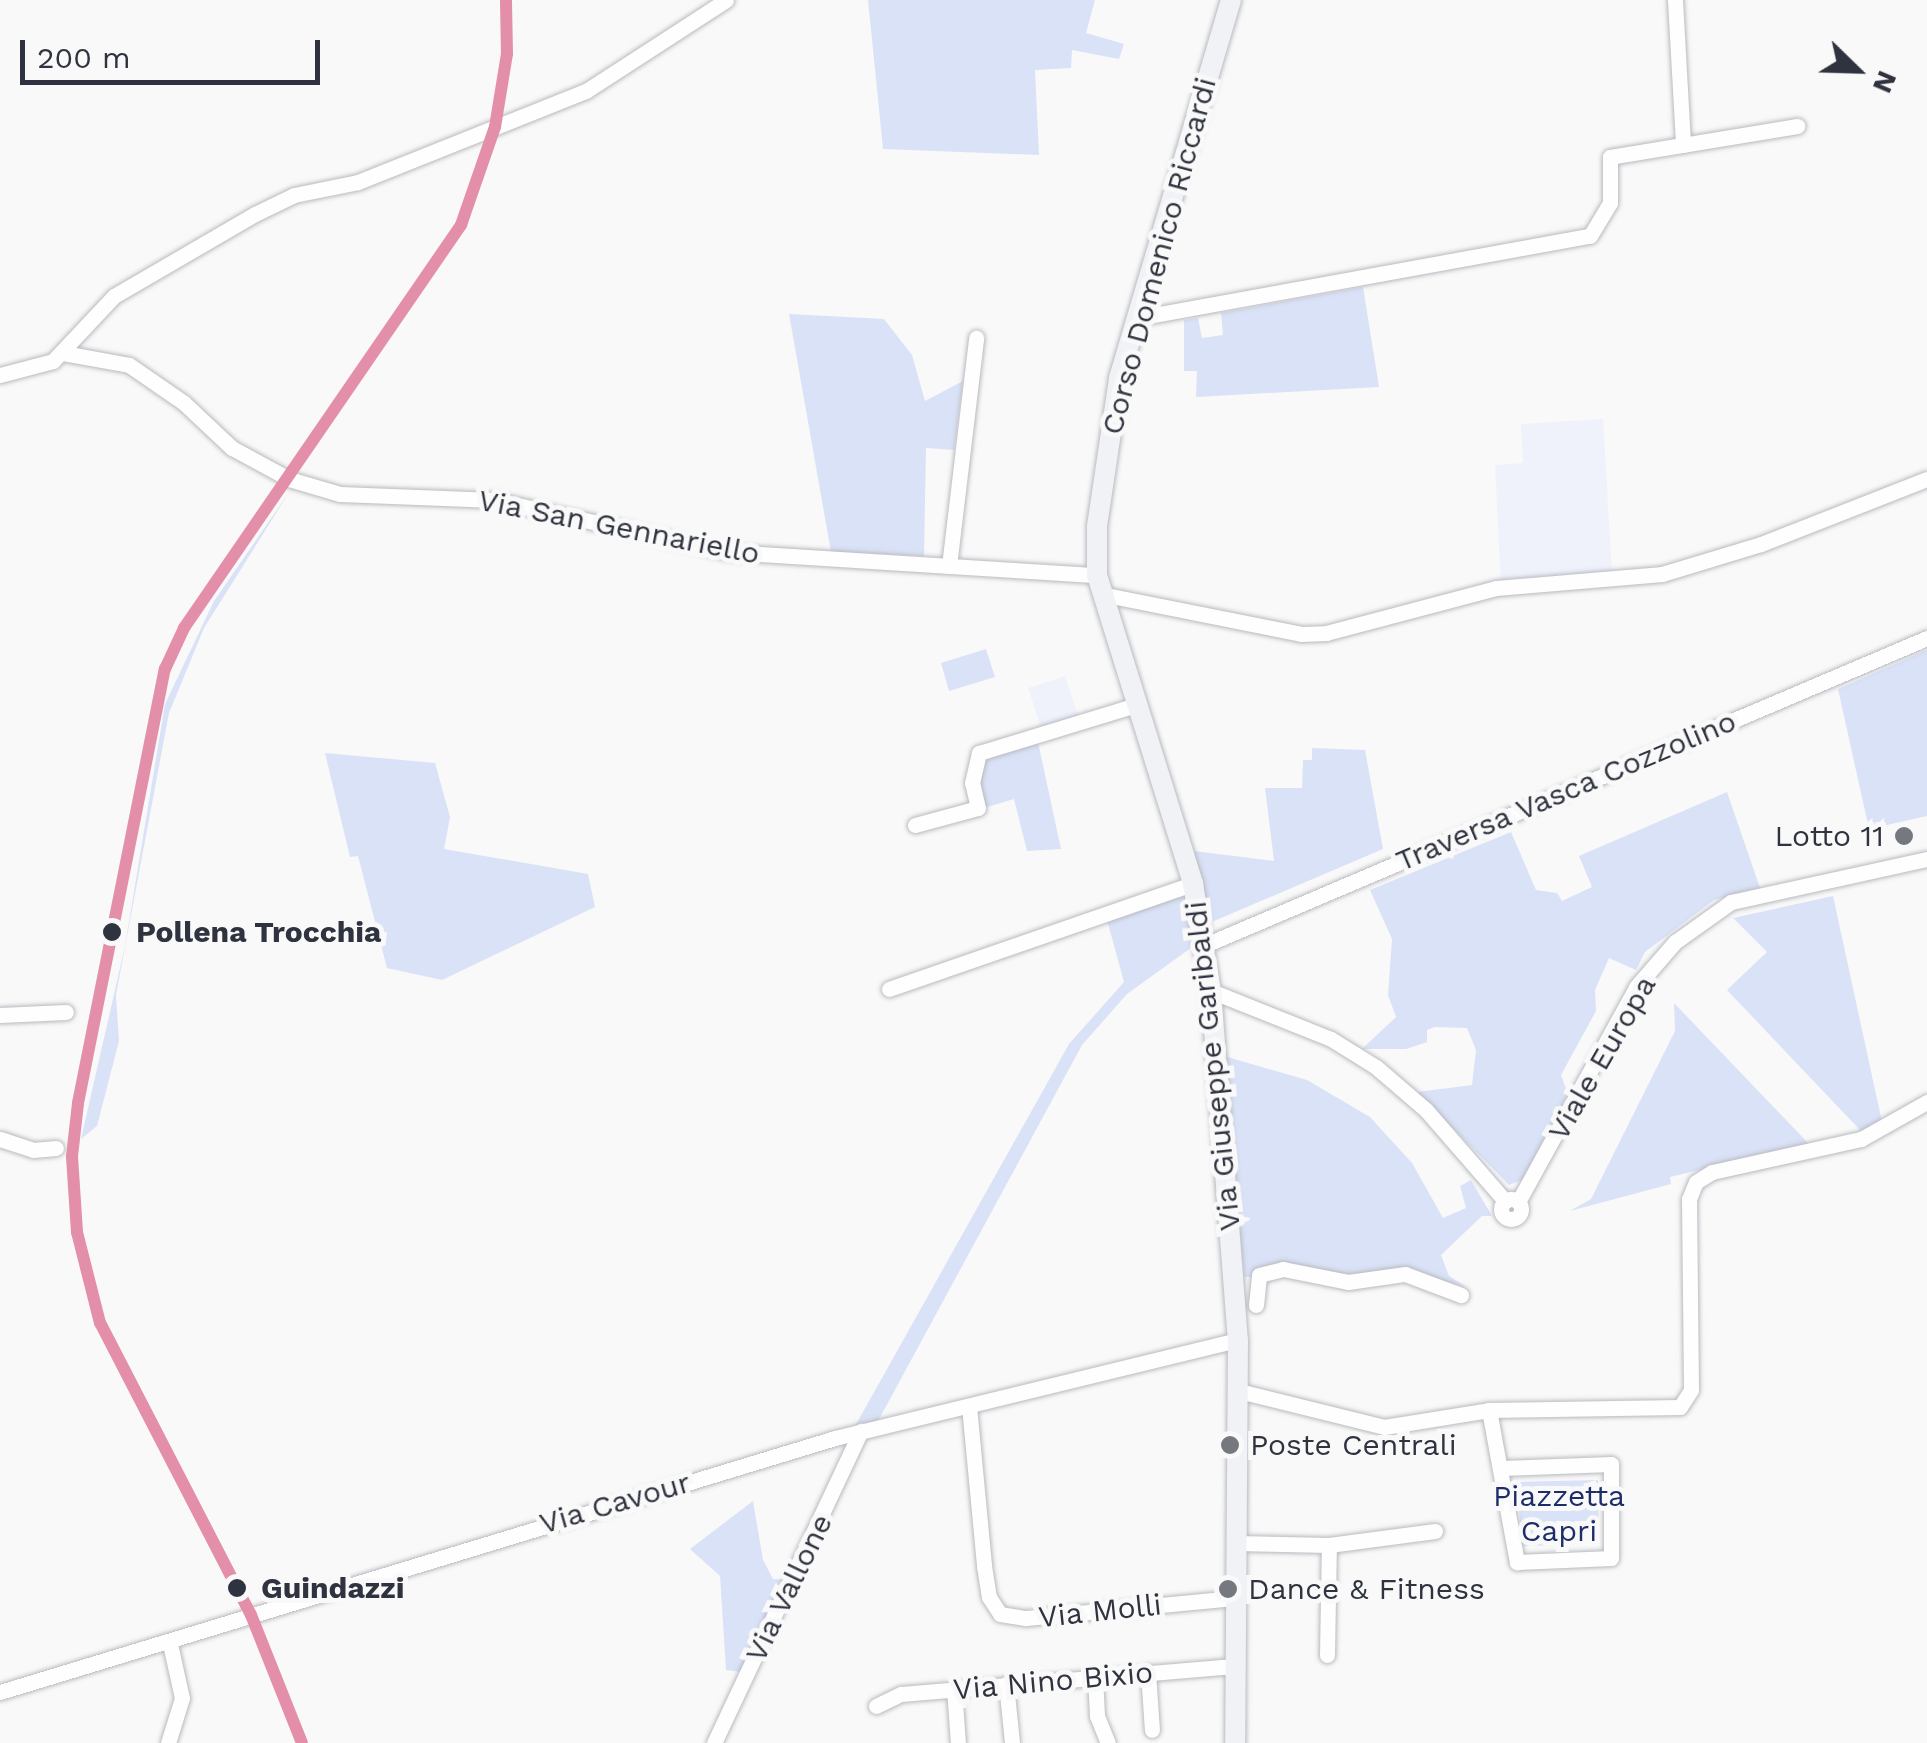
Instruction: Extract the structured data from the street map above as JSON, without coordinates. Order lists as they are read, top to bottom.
{
  "streets": {
    "main road": ["Corso Domenico Riccardi", "Via Giuseppe Garibaldi"],
    "street": [
      "Via San Gennariello",
      "Traversa Vasca Cozzolino",
      "Viale Europa",
      "Via Cavour",
      "Via Vallone",
      "Via Molli",
      "Via Nino Bixio"
    ]
  },
  "crossings": [
    ["Corso Domenico Riccardi", "Via San Gennariello"],
    ["Corso Domenico Riccardi", "Via Giuseppe Garibaldi"],
    ["Via San Gennariello", "Via Giuseppe Garibaldi"],
    ["Traversa Vasca Cozzolino", "Via Giuseppe Garibaldi"],
    ["Viale Europa", "Via Giuseppe Garibaldi"],
    ["Via Giuseppe Garibaldi", "Via Cavour"],
    ["Via Giuseppe Garibaldi", "Via Molli"],
    ["Via Giuseppe Garibaldi", "Via Nino Bixio"],
    ["Via Cavour", "Via Vallone"],
    ["Via Cavour", "Via Molli"]
  ],
  "parks": ["Piazzetta Capri"],
  "places": [
    "Lotto 11",
    "Pollena Trocchia",
    "Poste Centrali",
    "Guindazzi",
    "Dance & Fitness"
  ],
  "scale_bar": "200 m",
  "north": "bottom right"
}
